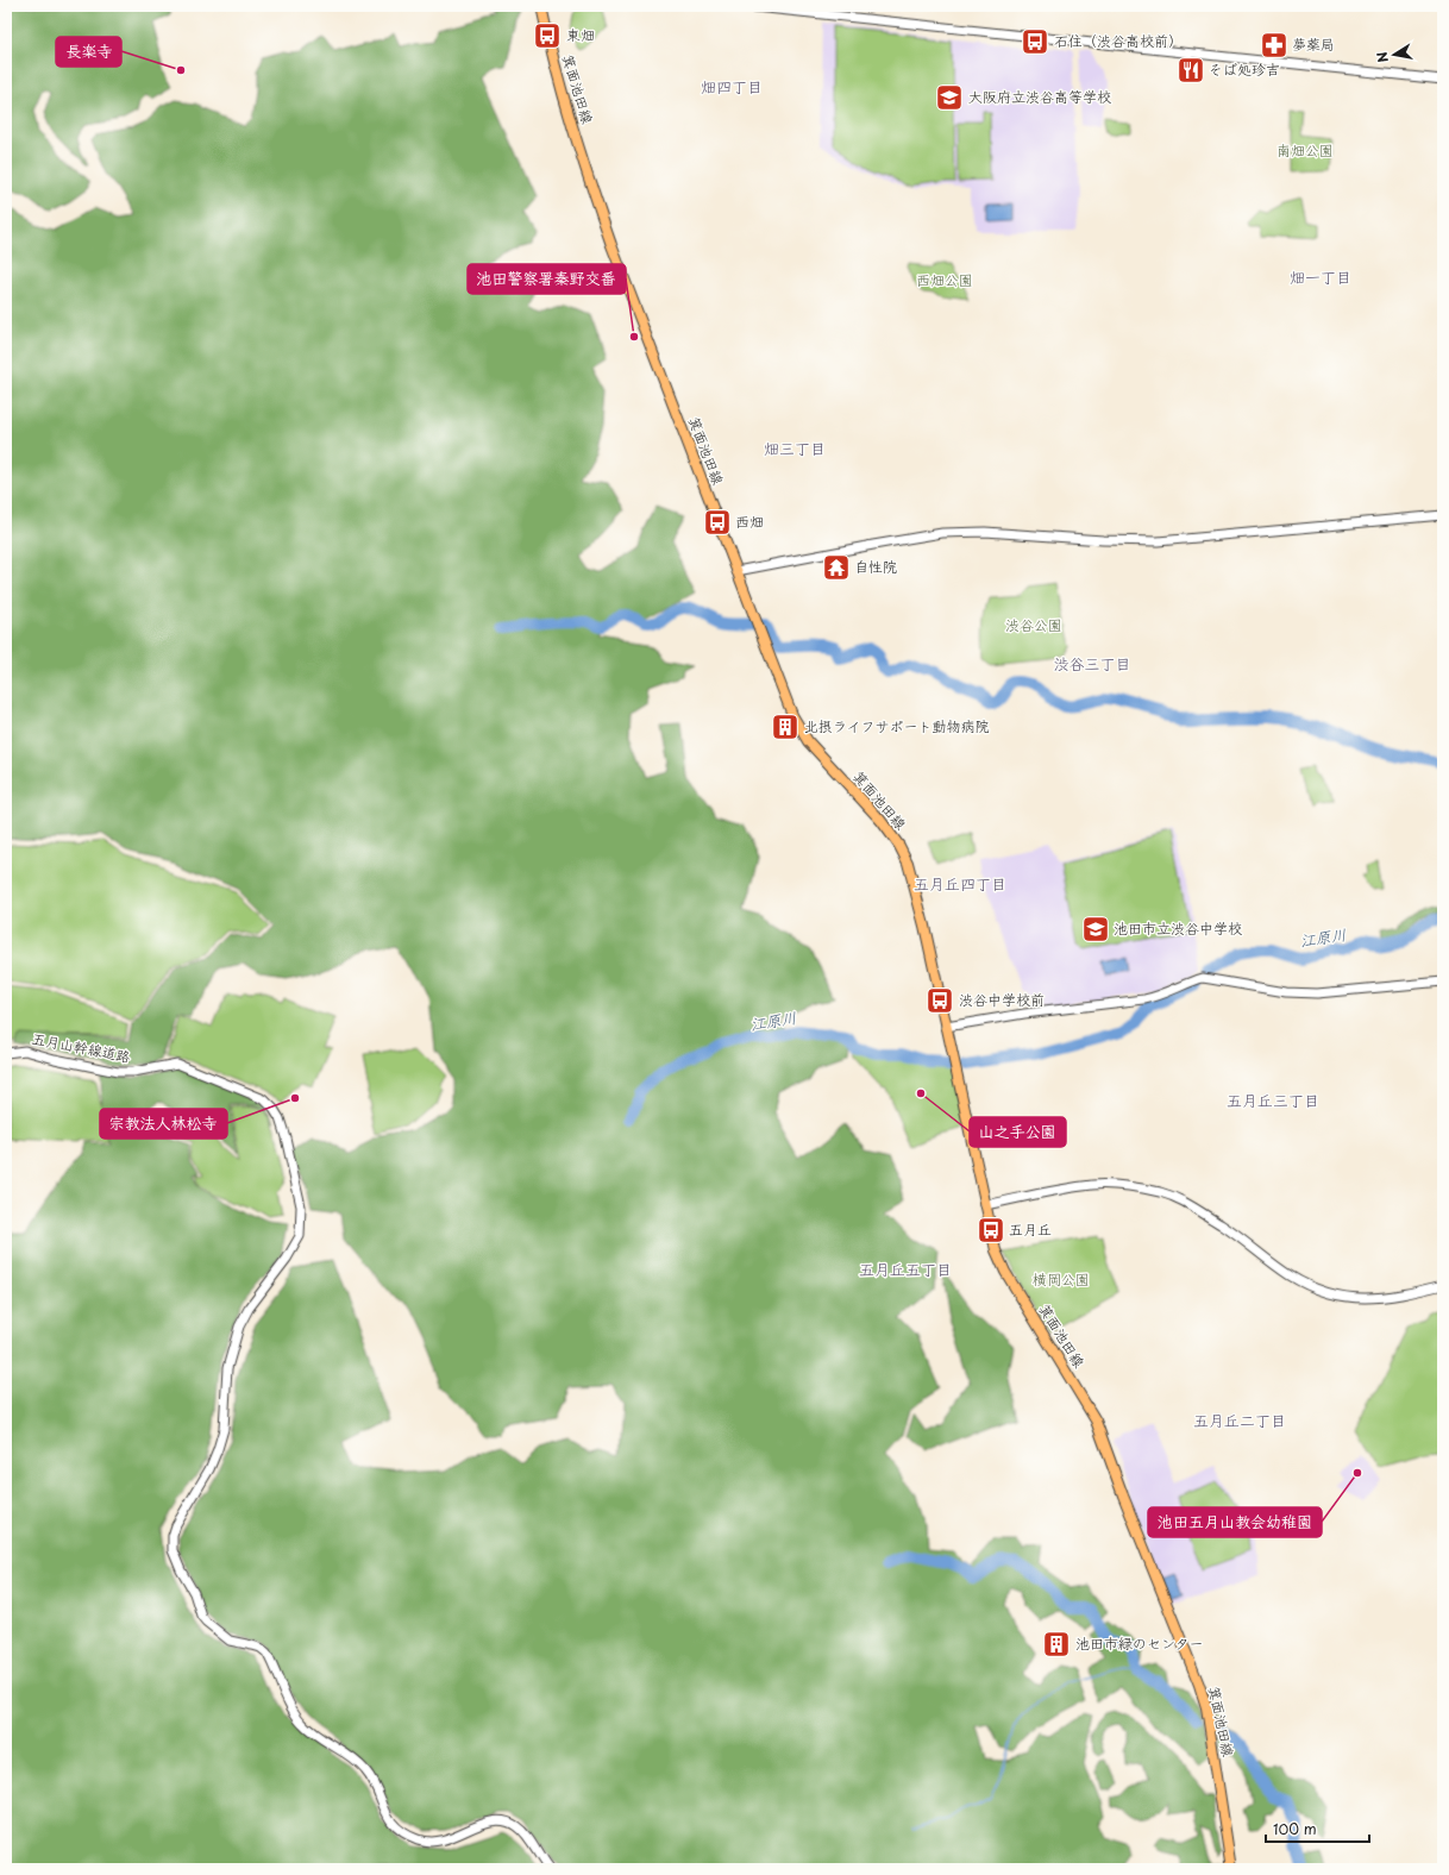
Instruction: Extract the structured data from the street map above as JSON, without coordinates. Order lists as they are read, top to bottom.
{
  "streets": {
    "main road": ["箕面池田線"],
    "street": ["五月山幹線道路"]
  },
  "districts": [
    "畑四丁目",
    "畑一丁目",
    "畑三丁目",
    "渋谷三丁目",
    "五月丘四丁目",
    "五月丘三丁目",
    "五月丘五丁目",
    "五月丘二丁目"
  ],
  "water": ["江原川"],
  "parks": [
    "南畑公園",
    "西畑公園",
    "渋谷公園",
    "横岡公園"
  ],
  "places": {
    "bus stop": [
      "東畑",
      "石住（渋谷高校前）",
      "西畑",
      "渋谷中学校前",
      "五月丘"
    ],
    "pharmacy": ["夢薬局"],
    "other": [
      "長楽寺",
      "池田警察署秦野交番",
      "山之手公園",
      "宗教法人林松寺",
      "池田五月山教会幼稚園"
    ],
    "restaurant": ["そば処珍吉"],
    "school or university": ["大阪府立渋谷高等学校", "池田市立渋谷中学校"],
    "temple": ["自性院"],
    "building": ["北摂ライフサポート動物病院", "池田市緑のセンター"]
  },
  "scale_bar": "100 m",
  "north": "left"
}
